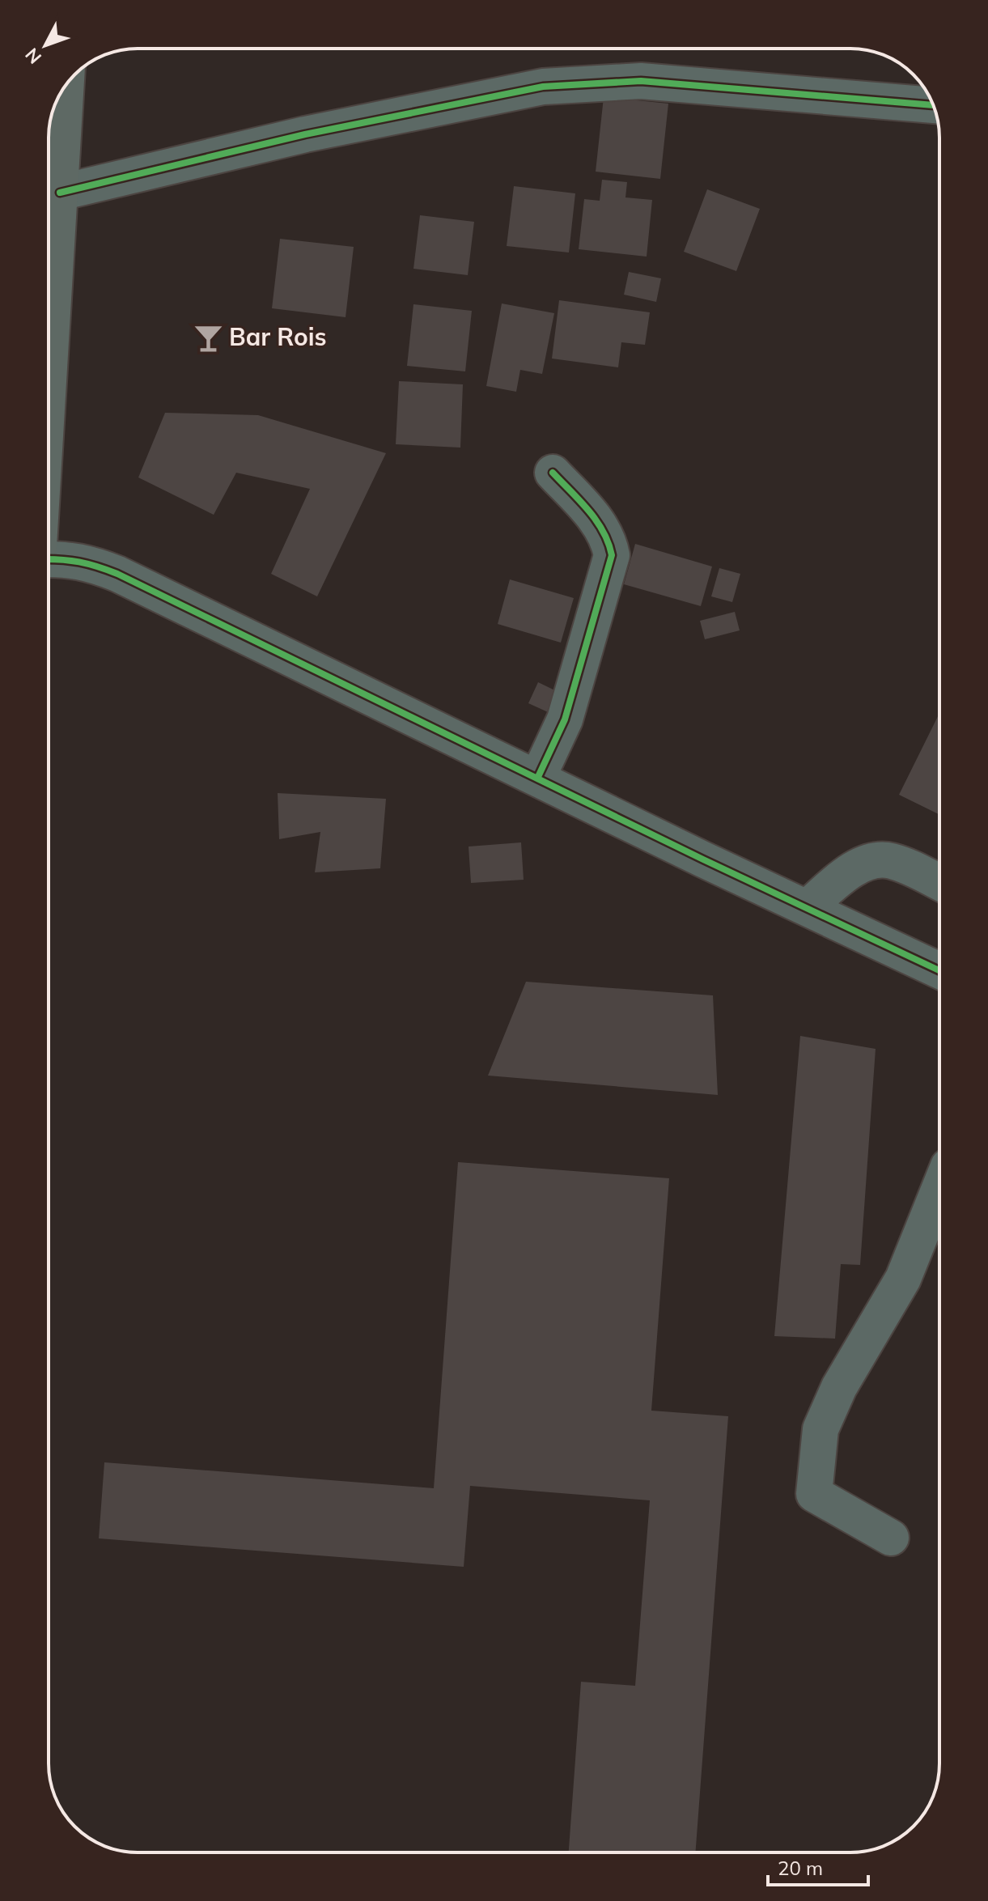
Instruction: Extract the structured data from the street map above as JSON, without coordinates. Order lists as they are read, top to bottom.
{
  "places": {
    "bar": ["Bar Rois"]
  },
  "scale_bar": "20 m",
  "north": "bottom left"
}
